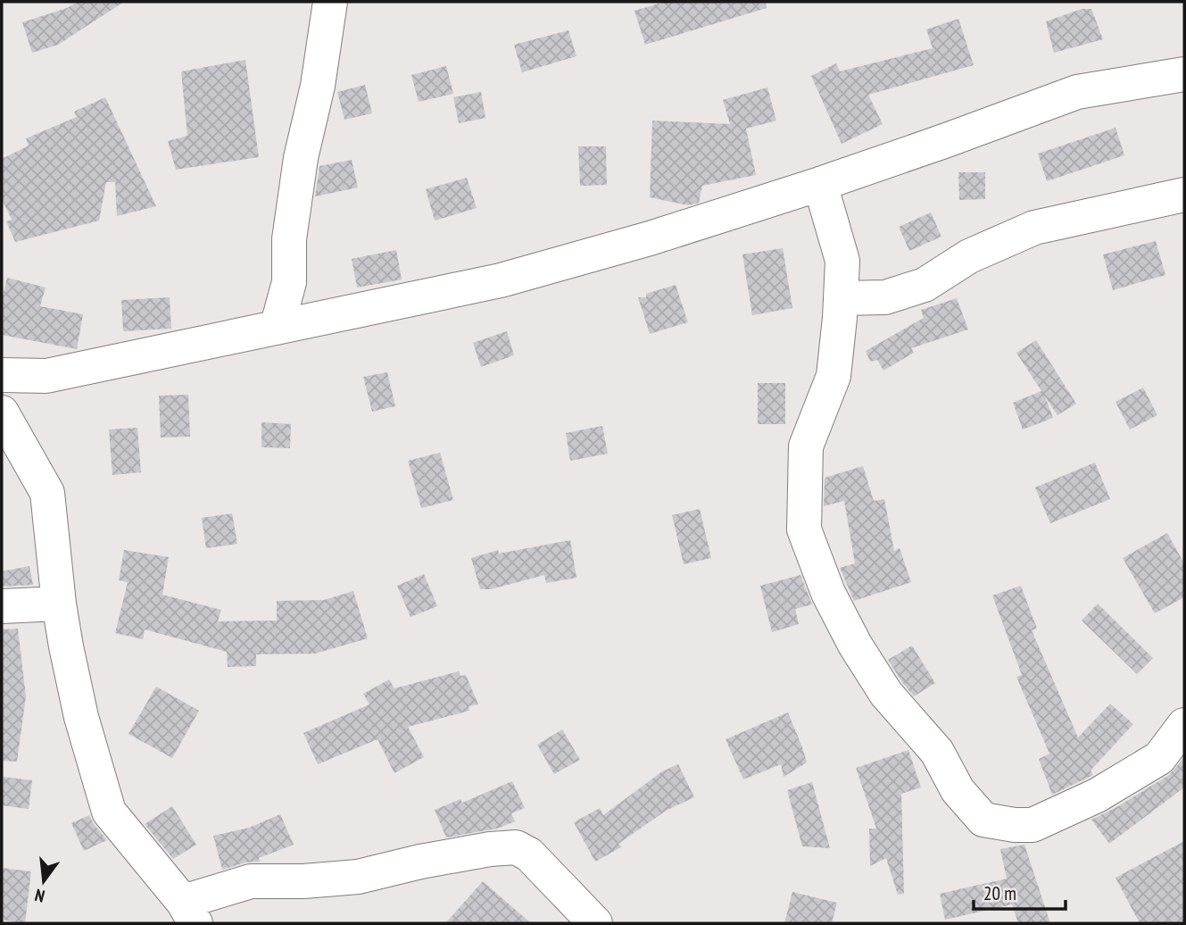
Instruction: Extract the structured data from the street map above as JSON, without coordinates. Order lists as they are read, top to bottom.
{
  "scale_bar": "20 m",
  "north": "bottom"
}
